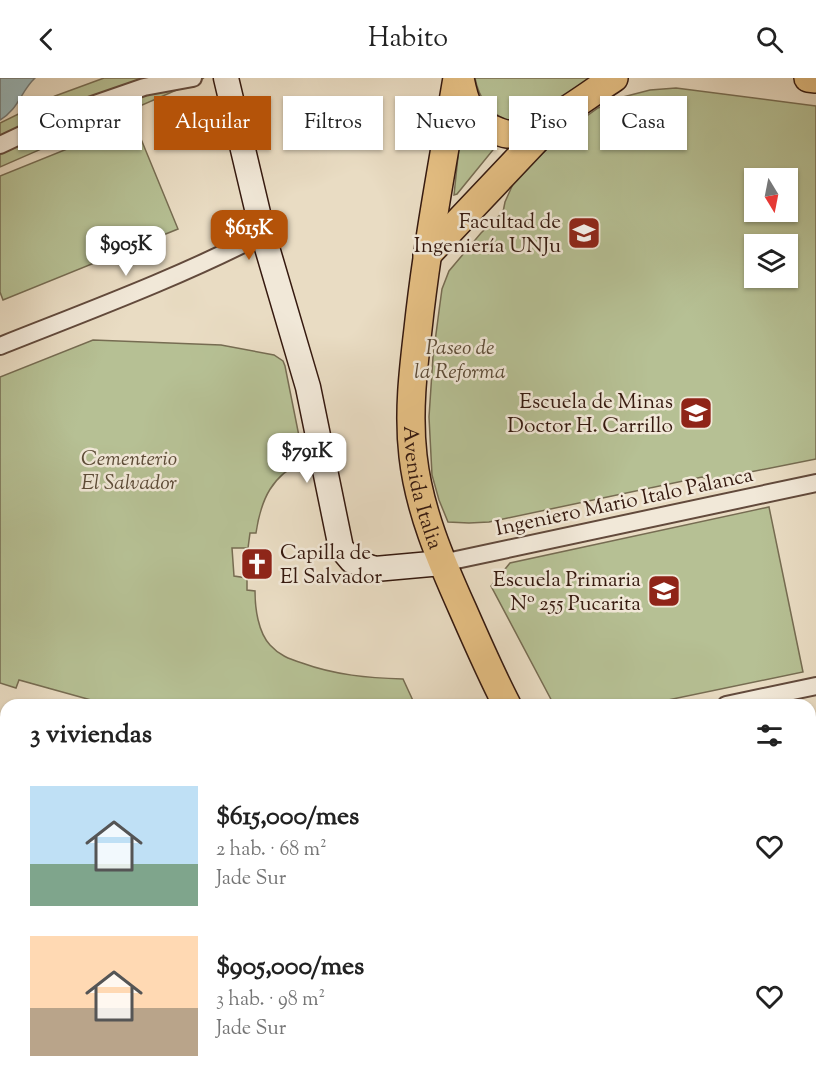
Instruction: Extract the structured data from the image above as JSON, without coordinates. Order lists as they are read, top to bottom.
{
  "streets": {
    "main road": ["Avenida Italia"],
    "street": ["Ingeniero Mario Italo Palanca"]
  },
  "crossings": [
    ["Avenida Italia", "Ingeniero Mario Italo Palanca"]
  ],
  "parks": ["Paseo de la Reforma", "Cementerio El Salvador"],
  "places": {
    "school or university": ["Facultad de Ingeniería UNJu", "Escuela de Minas Doctor H. Carrillo", "Escuela Primaria Nº 255 Pucarita"],
    "church": ["Capilla de El Salvador"]
  },
  "north": "bottom",
  "page": {
    "header": "Habito",
    "chip": [
      "Comprar",
      "Alquilar",
      "Filtros",
      "Nuevo",
      "Piso",
      "Casa"
    ],
    "price": ["$615K", "$905K", "$791K"],
    "heading": "3 viviendas",
    "list": [
      {
        "name": "$615,000/mes",
        "note": "2 hab. · 68 m² · Jade Sur"
      },
      {
        "name": "$905,000/mes",
        "note": "3 hab. · 98 m² · Jade Sur"
      }
    ]
  }
}
